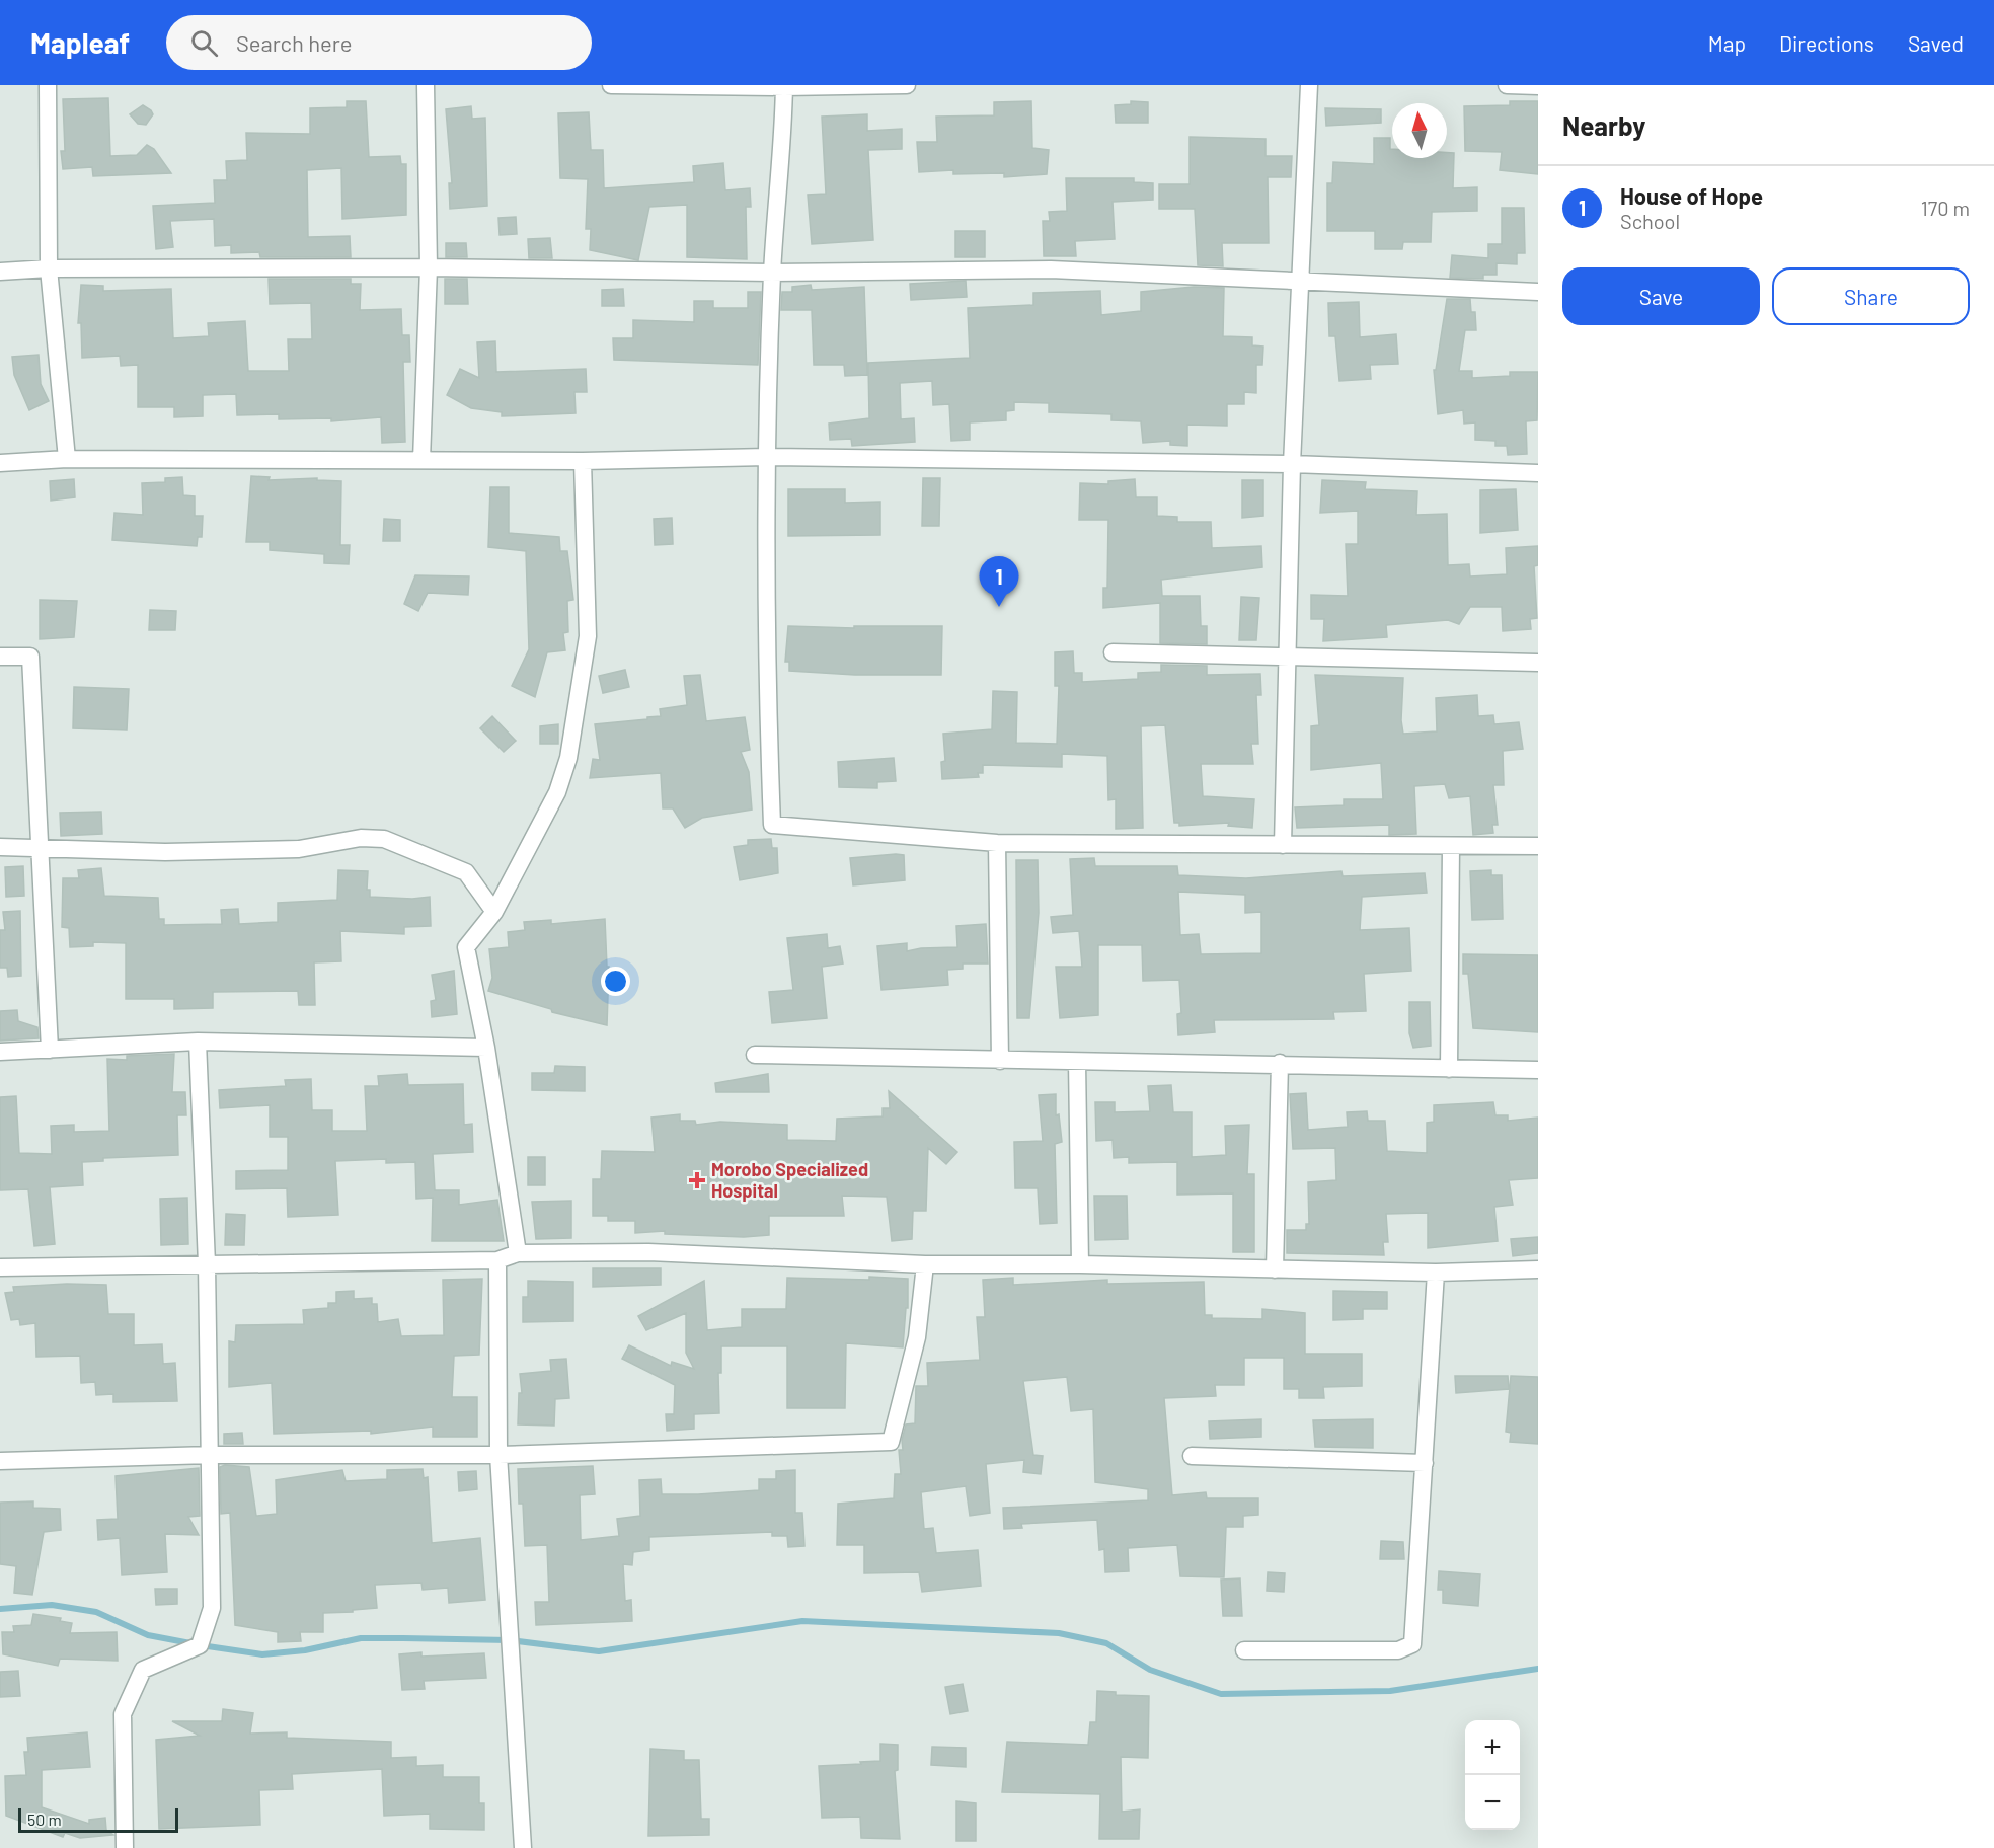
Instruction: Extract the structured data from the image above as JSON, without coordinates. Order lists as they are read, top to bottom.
{
  "places": {
    "health": ["Morobo Specialized Hospital"]
  },
  "scale_bar": "50 m",
  "north": "top",
  "page": {
    "header": "Mapleaf",
    "search": "Search here",
    "nav": ["Map", "Directions", "Saved"],
    "heading": "Nearby",
    "list": [
      {
        "mark": "1",
        "name": "House of Hope",
        "note": "School",
        "value": "170 m"
      }
    ],
    "buttons": ["Save", "Share"],
    "pins": "1",
    "map_buttons": ["+", "−"],
    "scale": "50 m"
  }
}
